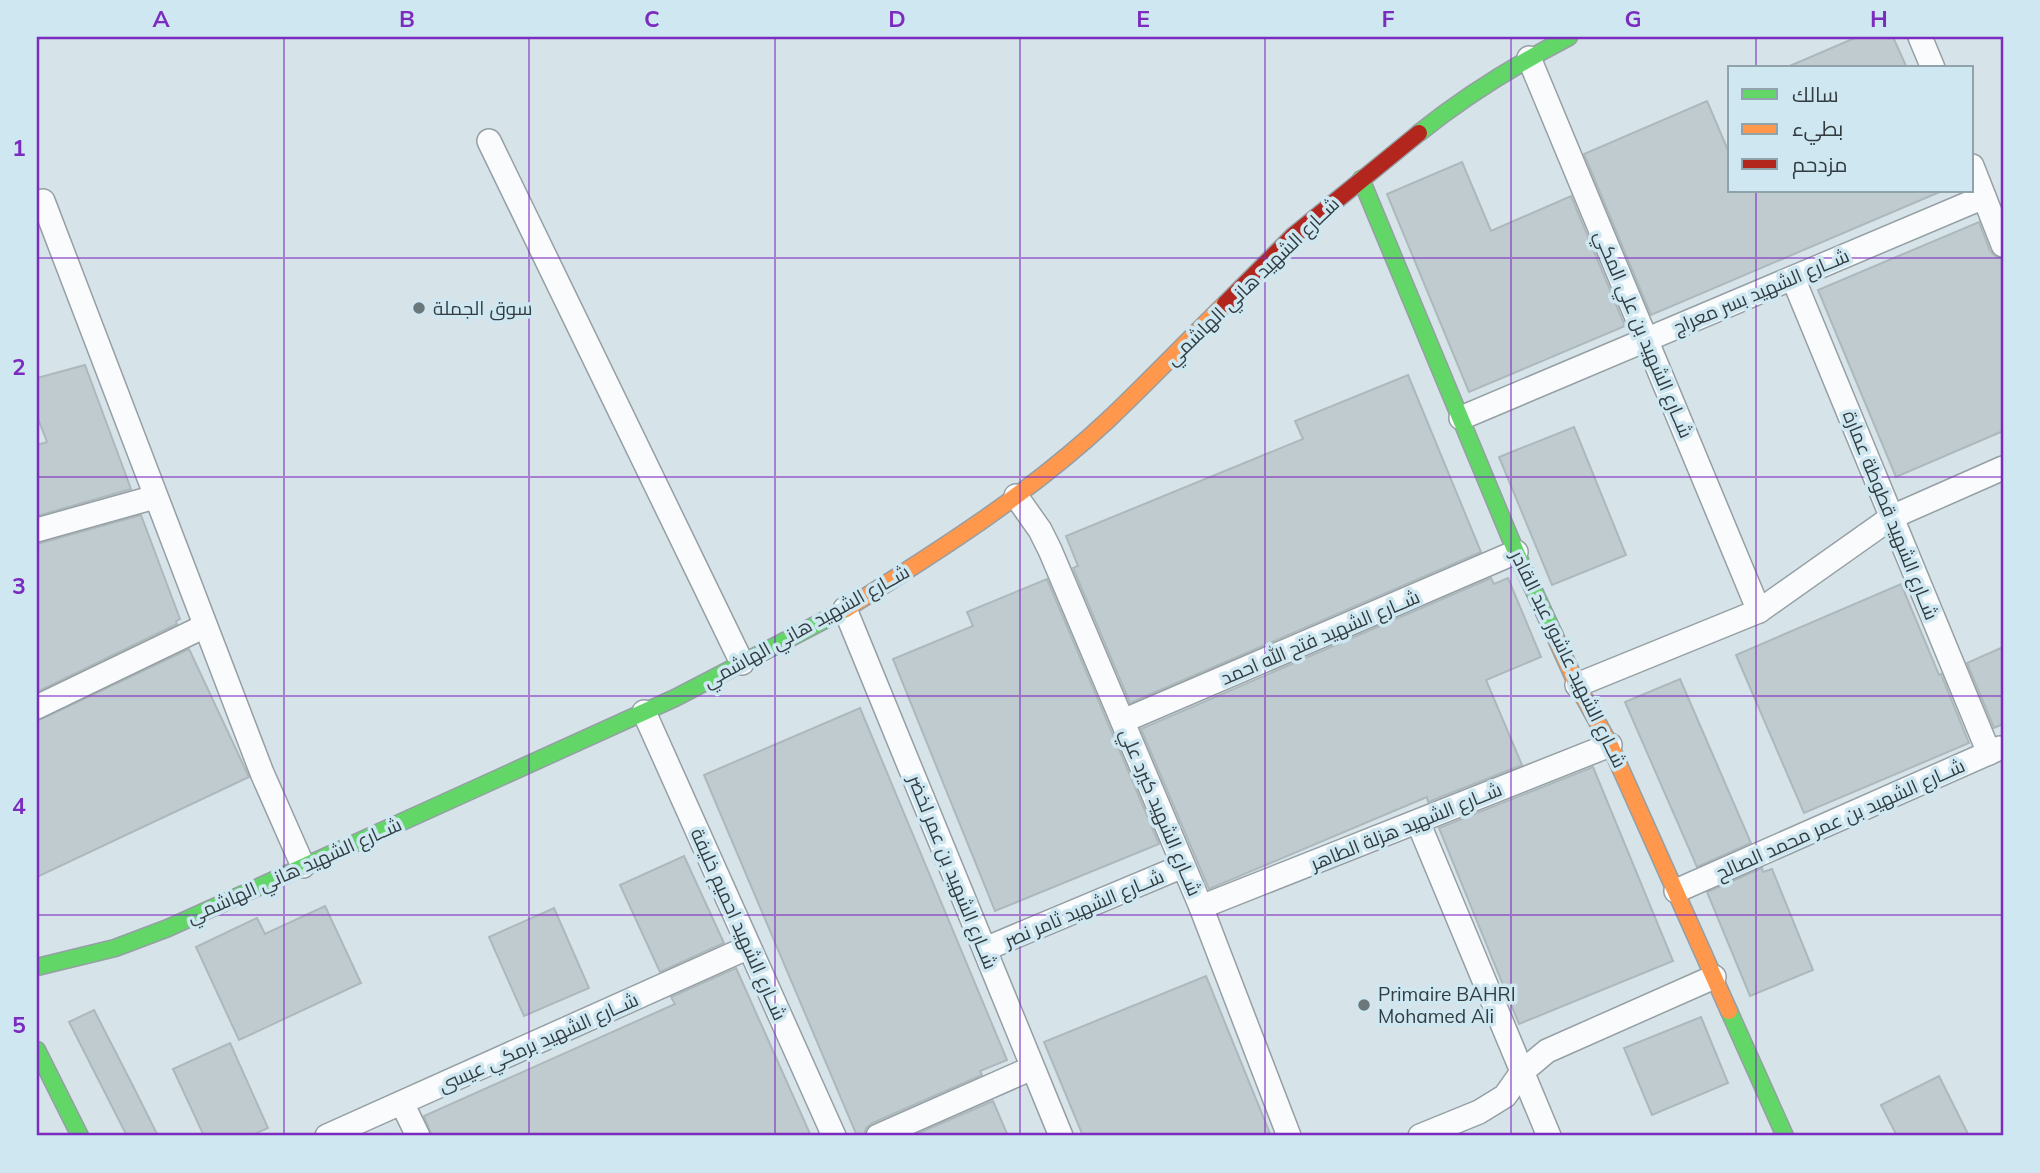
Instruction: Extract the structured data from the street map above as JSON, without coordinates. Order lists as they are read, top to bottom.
{
  "streets": {
    "street": [
      "شــارع الشهيد هاني الهاشمي",
      "شــارع الشهيد بسر معراج",
      "شــارع الشهيد بن علي المكي",
      "شــارع الشهيد قطوطة عمارة",
      "شــارع الشهيد فتح الله احمد",
      "شــارع الشهيد عاشور عبد القادر",
      "شــارع الشهيد كيرد علي",
      "شــارع الشهيد بن عمر محمد الصالح",
      "شــارع الشهيد هزلة الطاهر",
      "شــارع الشهيد بن عمر لخضر",
      "شــارع الشهيد ثامر نصر",
      "شــارع الشهيد احميم خليفة",
      "شــارع الشهيد برمكي عيسى"
    ]
  },
  "crossings": [
    ["شــارع الشهيد هاني الهاشمي", "شــارع الشهيد بن علي المكي"],
    ["شــارع الشهيد هاني الهاشمي", "شــارع الشهيد عاشور عبد القادر"],
    ["شــارع الشهيد هاني الهاشمي", "شــارع الشهيد كيرد علي"],
    ["شــارع الشهيد هاني الهاشمي", "شــارع الشهيد بن عمر لخضر"],
    ["شــارع الشهيد هاني الهاشمي", "شــارع الشهيد احميم خليفة"],
    ["شــارع الشهيد بسر معراج", "شــارع الشهيد بن علي المكي"],
    ["شــارع الشهيد بسر معراج", "شــارع الشهيد قطوطة عمارة"],
    ["شــارع الشهيد بسر معراج", "شــارع الشهيد عاشور عبد القادر"],
    ["شــارع الشهيد قطوطة عمارة", "شــارع الشهيد بن عمر محمد الصالح"],
    ["شــارع الشهيد فتح الله احمد", "شــارع الشهيد عاشور عبد القادر"],
    ["شــارع الشهيد فتح الله احمد", "شــارع الشهيد كيرد علي"],
    ["شــارع الشهيد عاشور عبد القادر", "شــارع الشهيد بن عمر محمد الصالح"],
    ["شــارع الشهيد عاشور عبد القادر", "شــارع الشهيد هزلة الطاهر"],
    ["شــارع الشهيد كيرد علي", "شــارع الشهيد هزلة الطاهر"],
    ["شــارع الشهيد كيرد علي", "شــارع الشهيد ثامر نصر"],
    ["شــارع الشهيد بن عمر لخضر", "شــارع الشهيد ثامر نصر"],
    ["شــارع الشهيد احميم خليفة", "شــارع الشهيد برمكي عيسى"]
  ],
  "places": ["سوق الجملة", "Primaire BAHRI Mohamed Ali"],
  "legend": ["سالك", "بطيء", "مزدحم"],
  "grid": {
    "columns": [
      "A",
      "B",
      "C",
      "D",
      "E",
      "F",
      "G",
      "H"
    ],
    "rows": [
      "1",
      "2",
      "3",
      "4",
      "5"
    ]
  }
}
